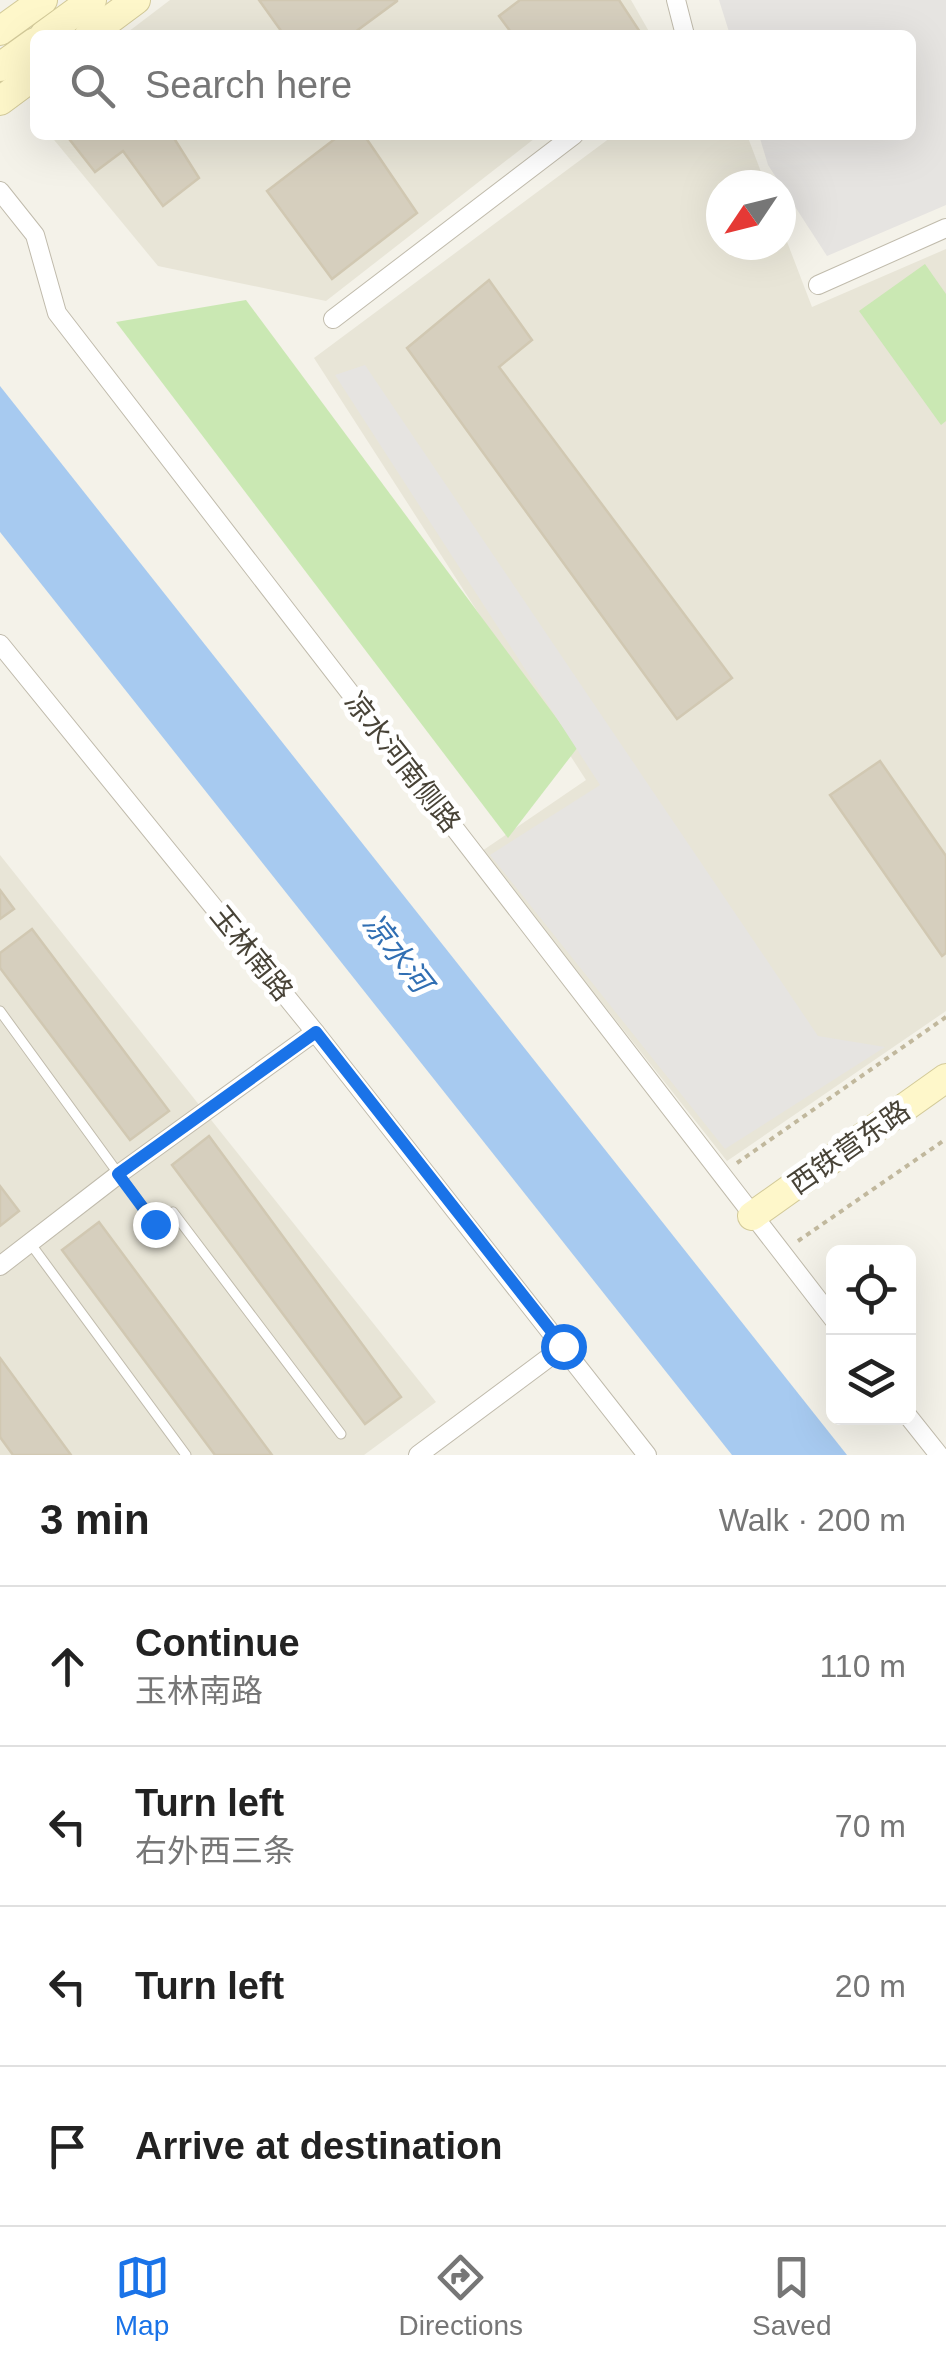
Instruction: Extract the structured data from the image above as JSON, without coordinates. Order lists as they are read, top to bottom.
{
  "streets": {
    "street": ["凉水河南侧路", "玉林南路", "西铁营东路"]
  },
  "crossings": [
    ["凉水河南侧路", "西铁营东路"]
  ],
  "water": ["凉水河"],
  "north": "bottom left",
  "page": {
    "search": "Search here",
    "heading": ["3 min", "Walk · 200 m"],
    "list": [
      ["Continue", "玉林南路", "110 m"],
      ["Turn left", "右外西三条", "70 m"],
      ["Turn left", "20 m"],
      "Arrive at destination"
    ],
    "nav": ["Map", "Directions", "Saved"]
  }
}
